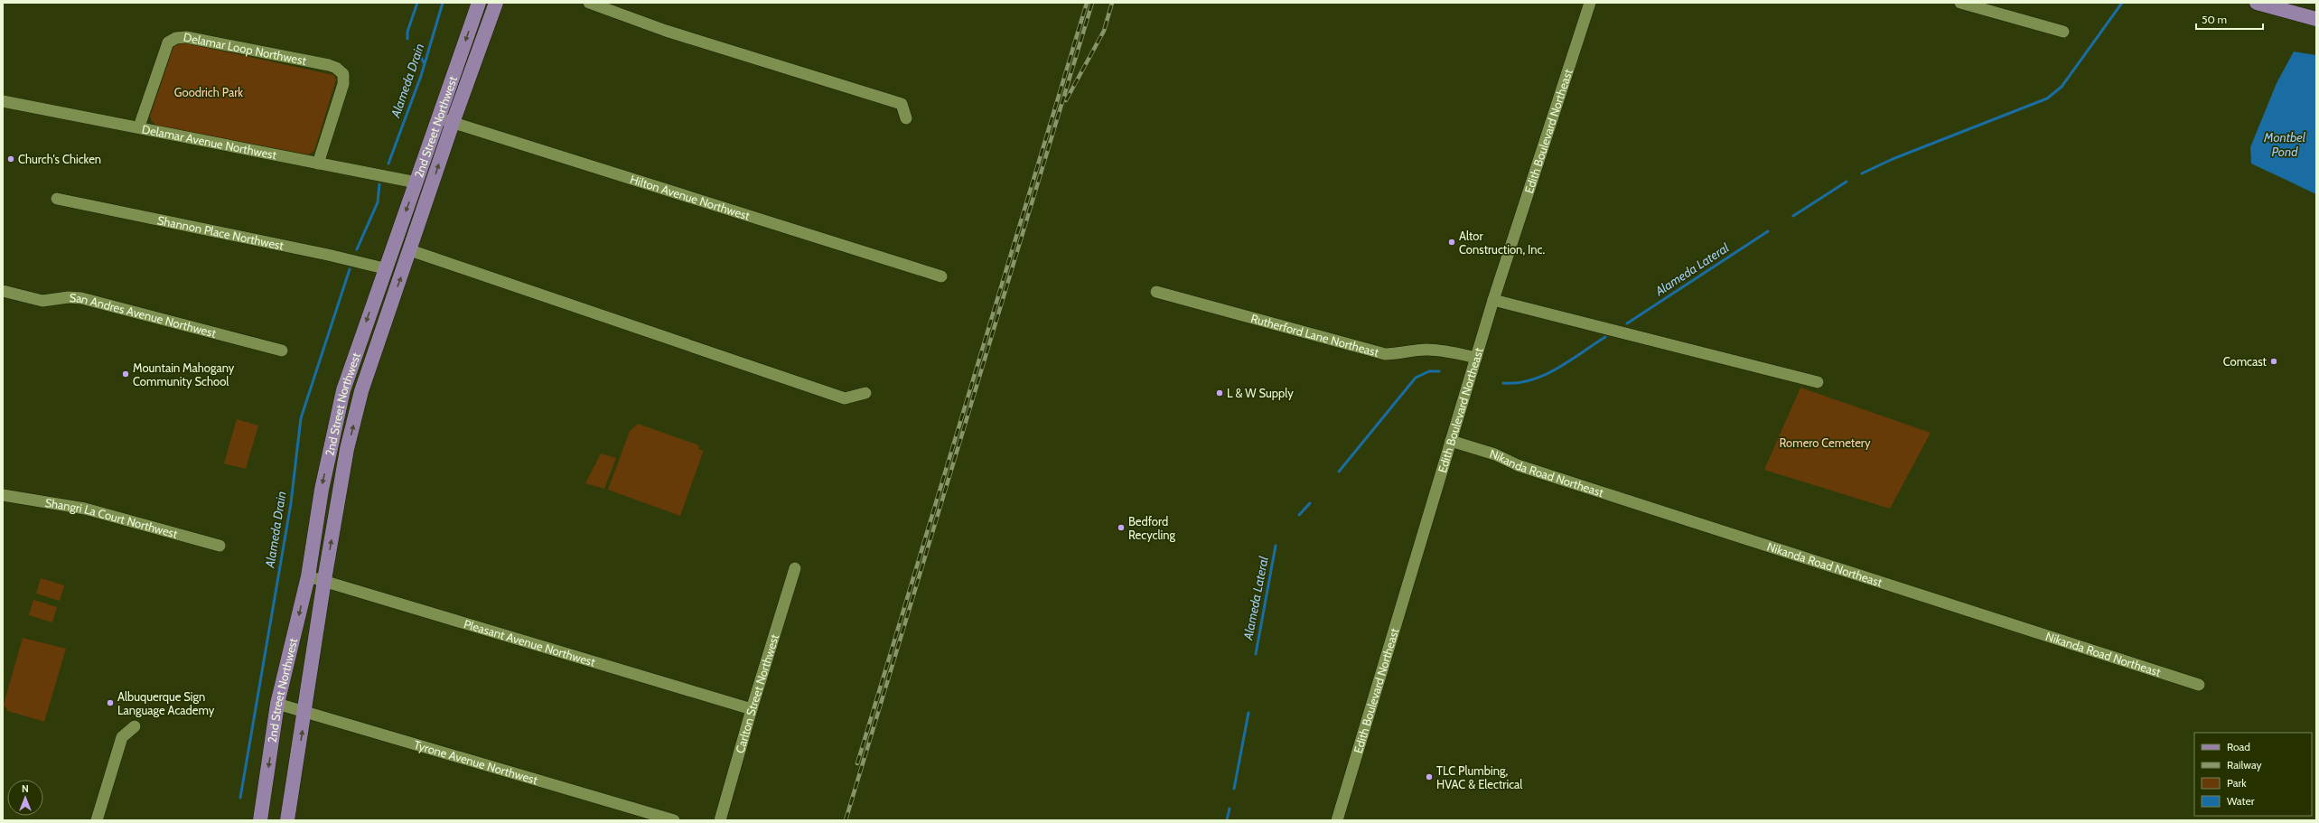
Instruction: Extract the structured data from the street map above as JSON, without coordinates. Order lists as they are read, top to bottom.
{
  "streets": {
    "main road": ["2nd Street Northwest"],
    "street": [
      "Delamar Loop Northwest",
      "Edith Boulevard Northeast",
      "Delamar Avenue Northwest",
      "Hilton Avenue Northwest",
      "Shannon Place Northwest",
      "San Andres Avenue Northwest",
      "Rutherford Lane Northeast",
      "Nikanda Road Northeast",
      "Shangri La Court Northwest",
      "Pleasant Avenue Northwest",
      "Carlton Street Northwest",
      "Tyrone Avenue Northwest"
    ]
  },
  "crossings": [
    ["Delamar Loop Northwest", "Delamar Avenue Northwest"],
    ["2nd Street Northwest", "Delamar Avenue Northwest"],
    ["2nd Street Northwest", "Hilton Avenue Northwest"],
    ["2nd Street Northwest", "Shannon Place Northwest"],
    ["2nd Street Northwest", "Pleasant Avenue Northwest"],
    ["2nd Street Northwest", "Tyrone Avenue Northwest"],
    ["Edith Boulevard Northeast", "Rutherford Lane Northeast"],
    ["Edith Boulevard Northeast", "Nikanda Road Northeast"],
    ["Pleasant Avenue Northwest", "Carlton Street Northwest"]
  ],
  "water": ["Alameda Drain", "Montbel Pond", "Alameda Lateral"],
  "parks": ["Goodrich Park", "Romero Cemetery"],
  "places": [
    "Church's Chicken",
    "Altor Construction, Inc.",
    "Comcast",
    "Mountain Mahogany Community School",
    "L & W Supply",
    "Bedford Recycling",
    "Albuquerque Sign Language Academy",
    "TLC Plumbing, HVAC & Electrical"
  ],
  "legend": [
    "Road",
    "Railway",
    "Park",
    "Water"
  ],
  "scale_bar": "50 m",
  "north": "top"
}
